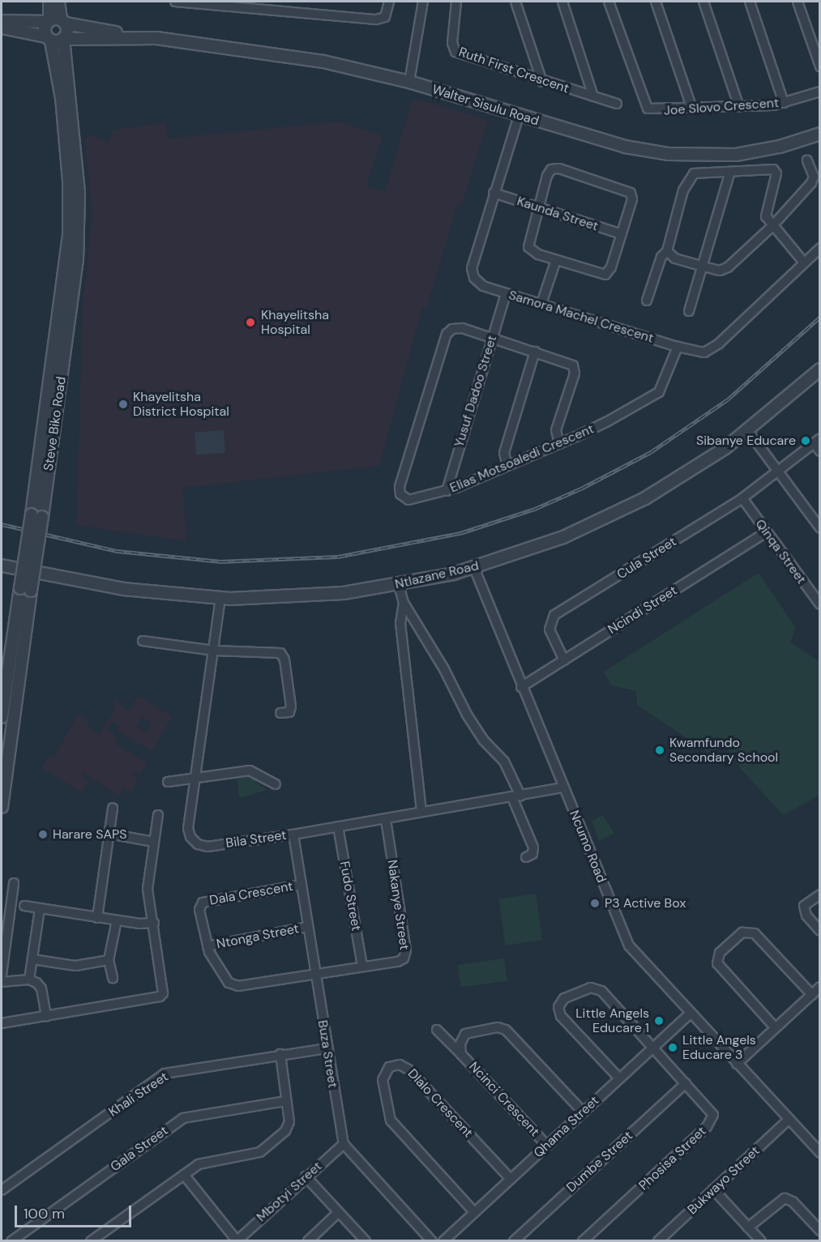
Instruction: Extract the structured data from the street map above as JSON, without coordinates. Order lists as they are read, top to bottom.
{
  "streets": {
    "street": [
      "Ruth First Crescent",
      "Walter Sisulu Road",
      "Joe Slovo Crescent",
      "Kaunda Street",
      "Samora Machel Crescent",
      "Yusuf Dadoo Street",
      "Steve Biko Road",
      "Elias Motsoaledi Crescent",
      "Qinqa Street",
      "Cula Street",
      "Ntlazane Road",
      "Ncindi Street",
      "Bila Street",
      "Ncumo Road",
      "Dala Crescent",
      "Fudo Street",
      "Nakanye Street",
      "Ntonga Street",
      "Buza Street",
      "Khali Street",
      "Ncinci Crescent",
      "Dlalo Crescent",
      "Qhama Street",
      "Gala Street",
      "Phosisa Street",
      "Dumbe Street",
      "Bukwayo Street",
      "Mbotyi Street"
    ]
  },
  "crossings": [
    ["Walter Sisulu Road", "Samora Machel Crescent"],
    ["Walter Sisulu Road", "Steve Biko Road"],
    ["Kaunda Street", "Samora Machel Crescent"],
    ["Samora Machel Crescent", "Yusuf Dadoo Street"],
    ["Samora Machel Crescent", "Elias Motsoaledi Crescent"],
    ["Yusuf Dadoo Street", "Elias Motsoaledi Crescent"],
    ["Qinqa Street", "Cula Street"],
    ["Qinqa Street", "Ncindi Street"],
    ["Cula Street", "Ncindi Street"],
    ["Ntlazane Road", "Bila Street"],
    ["Ntlazane Road", "Ncumo Road"],
    ["Ncindi Street", "Ncumo Road"],
    ["Bila Street", "Ncumo Road"],
    ["Bila Street", "Fudo Street"],
    ["Bila Street", "Nakanye Street"],
    ["Bila Street", "Buza Street"],
    ["Ncumo Road", "Qhama Street"],
    ["Ncumo Road", "Bukwayo Street"],
    ["Dala Crescent", "Nakanye Street"],
    ["Dala Crescent", "Ntonga Street"],
    ["Dala Crescent", "Buza Street"],
    ["Fudo Street", "Nakanye Street"],
    ["Nakanye Street", "Buza Street"],
    ["Ntonga Street", "Buza Street"],
    ["Buza Street", "Khali Street"],
    ["Buza Street", "Mbotyi Street"],
    ["Ncinci Crescent", "Qhama Street"],
    ["Dlalo Crescent", "Qhama Street"],
    ["Qhama Street", "Phosisa Street"],
    ["Phosisa Street", "Dumbe Street"]
  ],
  "places": [
    "Khayelitsha Hospital",
    "Khayelitsha District Hospital",
    "Sibanye Educare",
    "Kwamfundo Secondary School",
    "Harare SAPS",
    "P3 Active Box",
    "Little Angels Educare 1",
    "Little Angels Educare 3"
  ],
  "scale_bar": "100 m"
}
